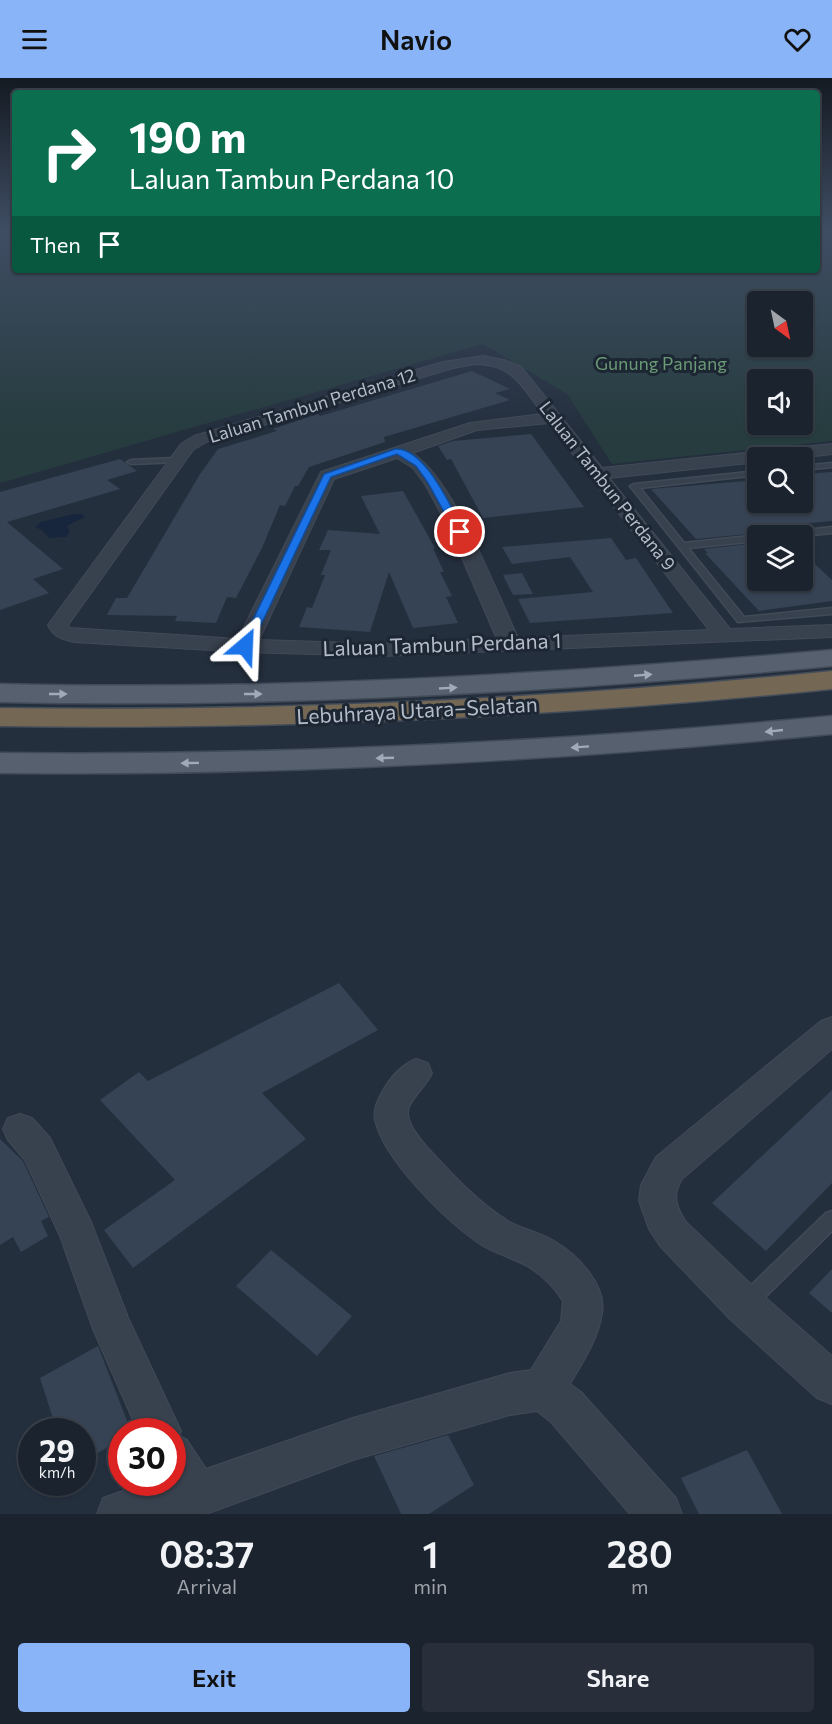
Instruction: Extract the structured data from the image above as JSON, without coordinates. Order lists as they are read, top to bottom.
{
  "streets": {
    "highway": ["Lebuhraya Utara–Selatan"],
    "street": ["Laluan Tambun Perdana 12", "Laluan Tambun Perdana 9", "Laluan Tambun Perdana 1"]
  },
  "crossings": [
    ["Laluan Tambun Perdana 12", "Laluan Tambun Perdana 9"],
    ["Laluan Tambun Perdana 12", "Laluan Tambun Perdana 1"],
    ["Laluan Tambun Perdana 9", "Laluan Tambun Perdana 1"]
  ],
  "parks": ["Gunung Panjang"],
  "north": "bottom right",
  "page": {
    "header": "Navio",
    "turn": ["190 m", "Laluan Tambun Perdana 10"],
    "then": "Then",
    "speed": "29 km/h",
    "limit": "30",
    "eta": [
      "08:37",
      "Arrival",
      "1",
      "min",
      "280",
      "m"
    ],
    "buttons": ["Exit", "Share"]
  }
}
